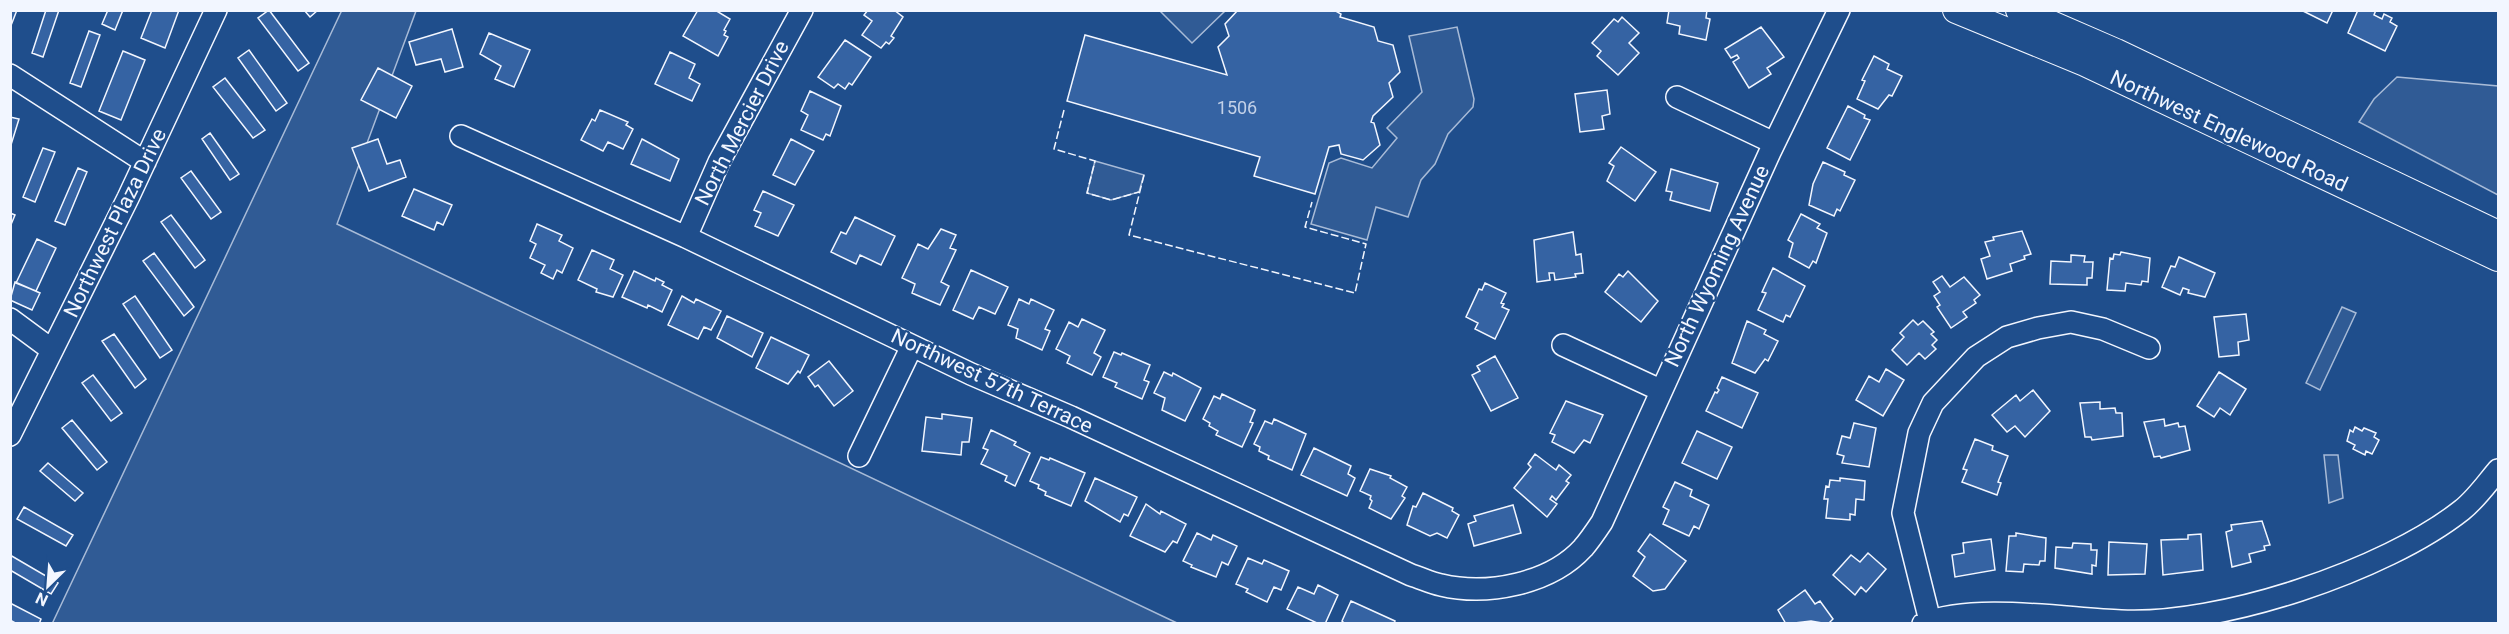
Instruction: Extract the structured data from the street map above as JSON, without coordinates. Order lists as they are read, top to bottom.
{
  "streets": {
    "main road": ["Northwest Englewood Road"],
    "street": [
      "North Mercier Drive",
      "Northwest Plaza Drive",
      "North Wyoming Avenue",
      "Northwest 57th Terrace"
    ]
  },
  "crossings": [
    ["North Mercier Drive", "Northwest 57th Terrace"],
    ["North Wyoming Avenue", "Northwest 57th Terrace"]
  ],
  "house_numbers": ["1506"],
  "north": "bottom left"
}
